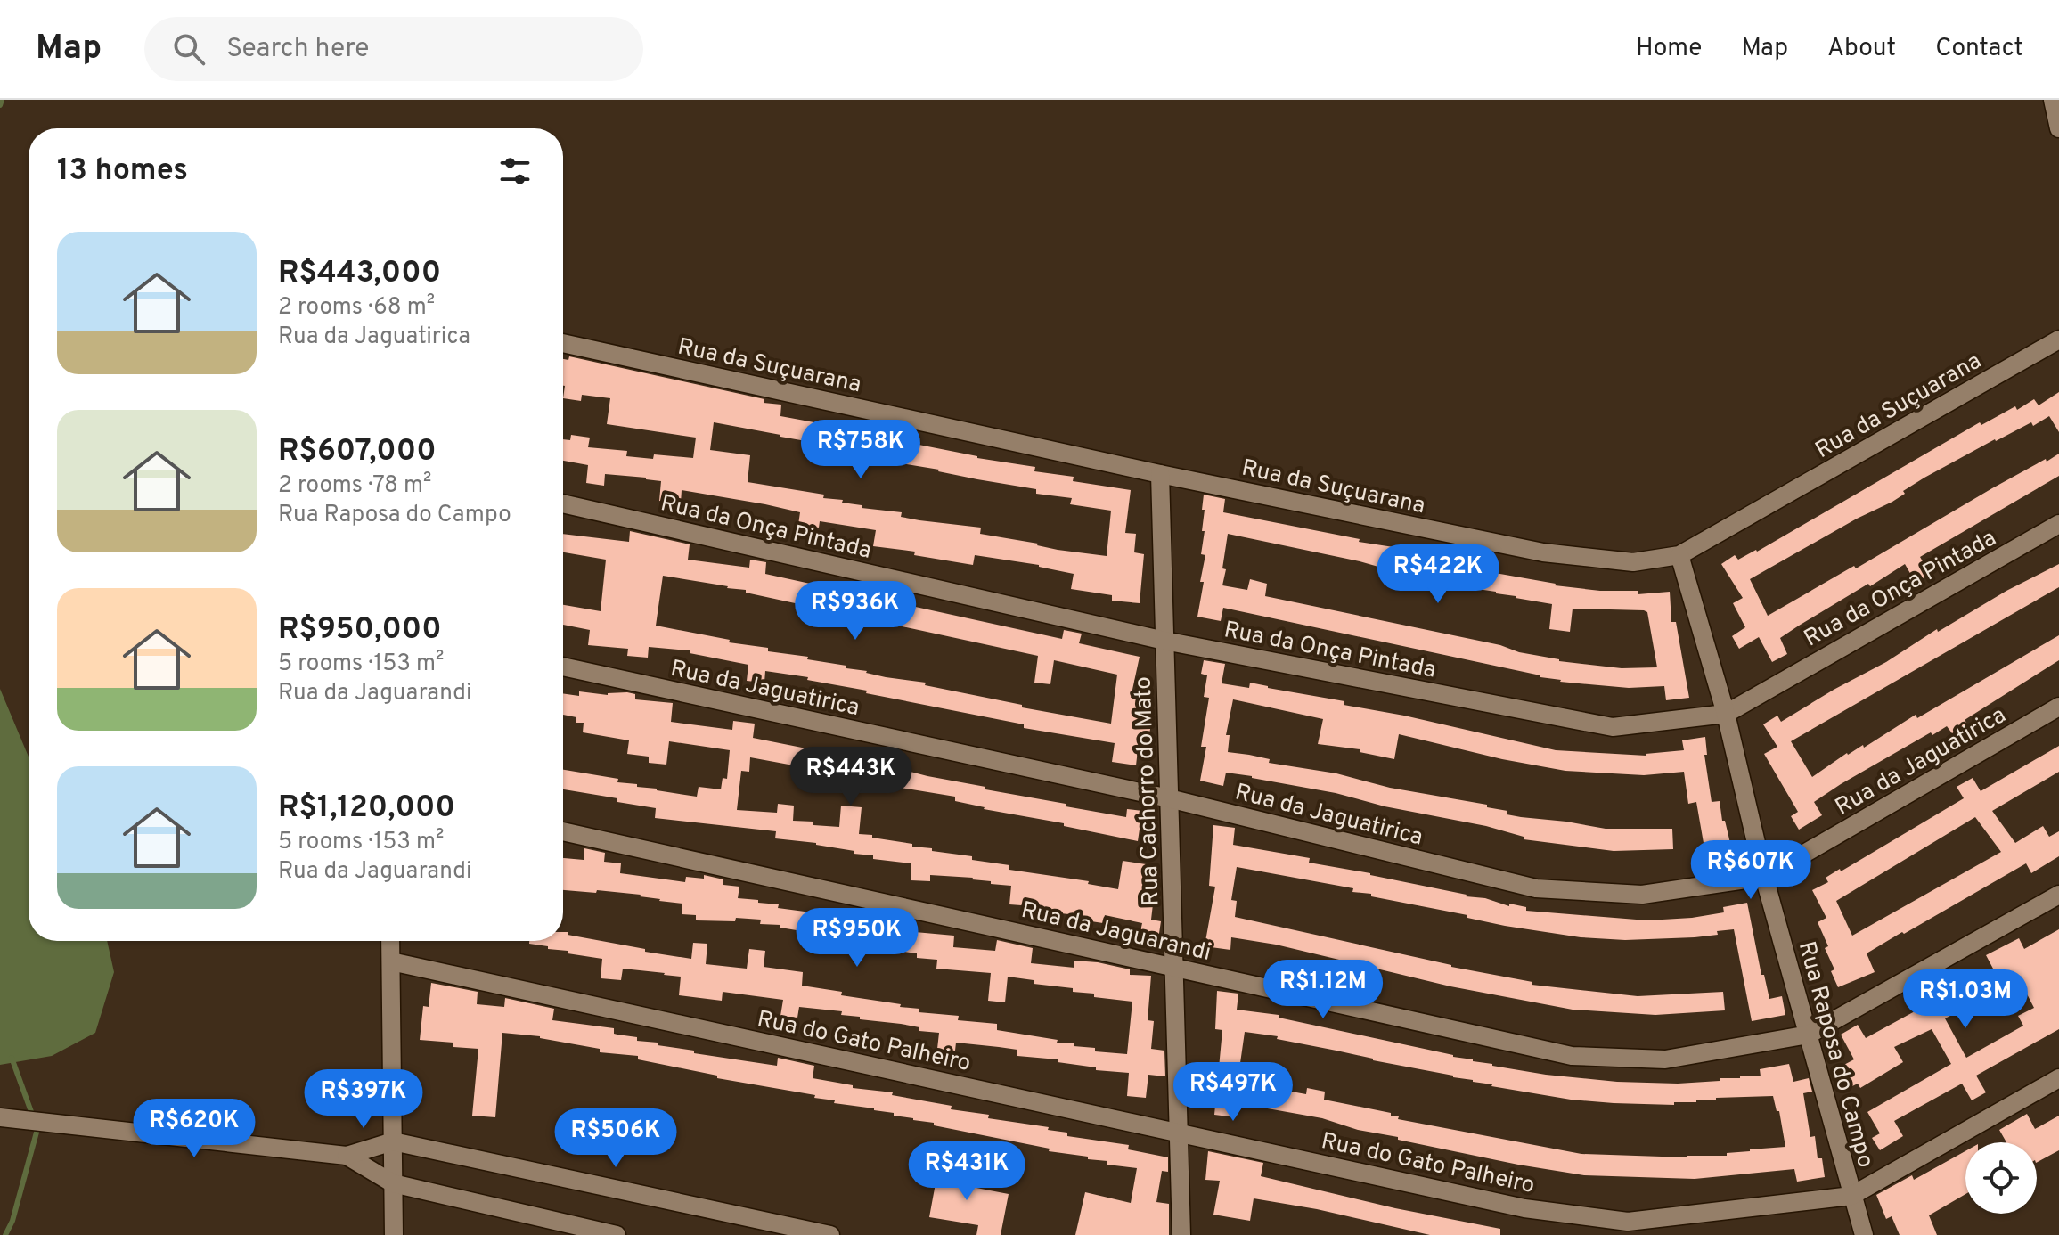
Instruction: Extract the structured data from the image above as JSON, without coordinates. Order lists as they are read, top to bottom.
{
  "streets": {
    "street": [
      "Rua da Suçuarana",
      "Rua da Onça Pintada",
      "Rua da Jaguatirica",
      "Rua Cachorro do Mato",
      "Rua da Jaguarandi",
      "Rua do Gato Palheiro",
      "Rua Raposa do Campo"
    ]
  },
  "crossings": [
    ["Rua da Suçuarana", "Rua Cachorro do Mato"],
    ["Rua da Suçuarana", "Rua Raposa do Campo"],
    ["Rua da Onça Pintada", "Rua Cachorro do Mato"],
    ["Rua da Onça Pintada", "Rua Raposa do Campo"],
    ["Rua da Jaguatirica", "Rua Cachorro do Mato"],
    ["Rua da Jaguatirica", "Rua Raposa do Campo"],
    ["Rua Cachorro do Mato", "Rua da Jaguarandi"],
    ["Rua Cachorro do Mato", "Rua do Gato Palheiro"],
    ["Rua da Jaguarandi", "Rua Raposa do Campo"],
    ["Rua do Gato Palheiro", "Rua Raposa do Campo"]
  ],
  "page": {
    "header": "Map",
    "search": "Search here",
    "nav": [
      "Home",
      "Map",
      "About",
      "Contact"
    ],
    "heading": "13 homes",
    "list": [
      {
        "name": "R$443,000",
        "note": "2 rooms · 68 m² · Rua da Jaguatirica"
      },
      {
        "name": "R$607,000",
        "note": "2 rooms · 78 m² · Rua Raposa do Campo"
      },
      {
        "name": "R$950,000",
        "note": "5 rooms · 153 m² · Rua da Jaguarandi"
      },
      {
        "name": "R$1,120,000",
        "note": "5 rooms · 153 m² · Rua da Jaguarandi"
      }
    ],
    "price": [
      "R$758K",
      "R$422K",
      "R$936K",
      "R$443K",
      "R$607K",
      "R$950K",
      "R$1.12M",
      "R$1.03M",
      "R$497K",
      "R$397K",
      "R$620K",
      "R$506K",
      "R$431K"
    ]
  }
}
